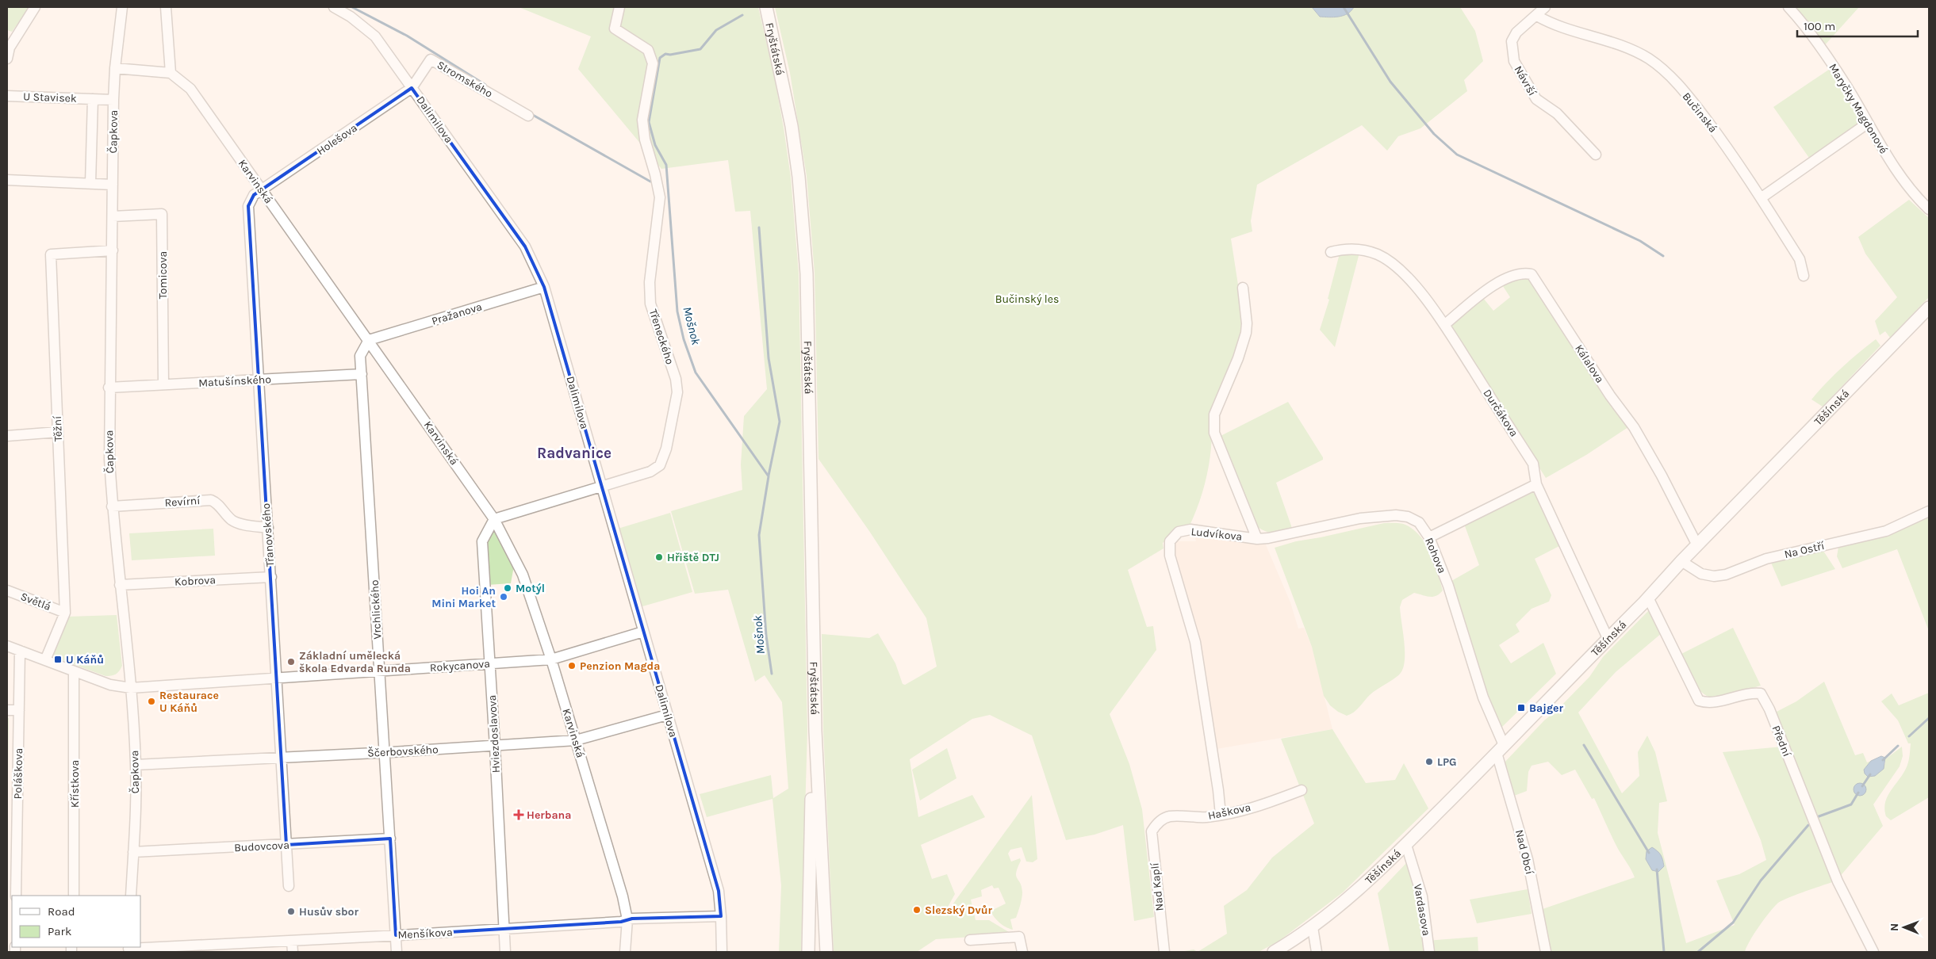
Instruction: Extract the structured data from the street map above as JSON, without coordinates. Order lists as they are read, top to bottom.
{
  "streets": {
    "main road": ["Fryštátská", "Těšínská"],
    "street": [
      "Stromského",
      "Návrší",
      "U Stavisek",
      "Maryčky Magdonové",
      "Bučinská",
      "Dalimilova",
      "Čapkova",
      "Holešova",
      "Karvinská",
      "Tomicova",
      "Pražanova",
      "Třeneckého",
      "Kálalova",
      "Matušínského",
      "Durčákova",
      "Těžní",
      "Revírní",
      "Ludvíkova",
      "Třanovského",
      "Na Ostří",
      "Rohova",
      "Kobrova",
      "Světlá",
      "Vrchlického",
      "Rokycanova",
      "Hviezdoslavova",
      "Přední",
      "Ščerbovského",
      "Poláškova",
      "Křístkova",
      "Haškova",
      "Budovcova",
      "Nad Obcí",
      "Nad Kaplí",
      "Vardasova",
      "Menšíkova"
    ]
  },
  "crossings": [
    ["Stromského", "Dalimilova"],
    ["Stromského", "Holešova"],
    ["Návrší", "Bučinská"],
    ["U Stavisek", "Čapkova"],
    ["Dalimilova", "Holešova"],
    ["Dalimilova", "Pražanova"],
    ["Dalimilova", "Třeneckého"],
    ["Dalimilova", "Rokycanova"],
    ["Dalimilova", "Ščerbovského"],
    ["Dalimilova", "Menšíkova"],
    ["Čapkova", "Tomicova"],
    ["Čapkova", "Matušínského"],
    ["Čapkova", "Těžní"],
    ["Čapkova", "Revírní"],
    ["Čapkova", "Kobrova"],
    ["Čapkova", "Rokycanova"],
    ["Čapkova", "Ščerbovského"],
    ["Čapkova", "Budovcova"],
    ["Holešova", "Karvinská"],
    ["Holešova", "Třanovského"],
    ["Karvinská", "Pražanova"],
    ["Karvinská", "Třeneckého"],
    ["Karvinská", "Třanovského"],
    ["Karvinská", "Vrchlického"],
    ["Karvinská", "Rokycanova"],
    ["Karvinská", "Hviezdoslavova"],
    ["Karvinská", "Ščerbovského"],
    ["Karvinská", "Menšíkova"],
    ["Tomicova", "Matušínského"],
    ["Pražanova", "Vrchlického"],
    ["Třeneckého", "Hviezdoslavova"],
    ["Kálalova", "Těšínská"],
    ["Kálalova", "Durčákova"],
    ["Matušínského", "Třanovského"],
    ["Matušínského", "Vrchlického"],
    ["Těšínská", "Durčákova"],
    ["Těšínská", "Na Ostří"],
    ["Těšínská", "Rohova"],
    ["Těšínská", "Přední"],
    ["Těšínská", "Nad Obcí"],
    ["Těšínská", "Vardasova"],
    ["Těžní", "Světlá"],
    ["Těžní", "Rokycanova"],
    ["Revírní", "Třanovského"],
    ["Ludvíkova", "Rohova"],
    ["Ludvíkova", "Haškova"],
    ["Třanovského", "Kobrova"],
    ["Třanovského", "Rokycanova"],
    ["Třanovského", "Ščerbovského"],
    ["Třanovského", "Budovcova"],
    ["Rohova", "Nad Obcí"],
    ["Vrchlického", "Rokycanova"],
    ["Vrchlického", "Ščerbovského"],
    ["Vrchlického", "Budovcova"],
    ["Vrchlického", "Menšíkova"],
    ["Rokycanova", "Hviezdoslavova"],
    ["Rokycanova", "Poláškova"],
    ["Rokycanova", "Křístkova"],
    ["Hviezdoslavova", "Ščerbovského"],
    ["Hviezdoslavova", "Menšíkova"],
    ["Haškova", "Nad Kaplí"]
  ],
  "districts": ["Radvanice"],
  "water": ["Mošnok"],
  "parks": ["Bučinský les"],
  "places": {
    "other": [
      "Hřiště DTJ",
      "Motýl",
      "Hoi An Mini Market",
      "Základní umělecká škola Edvarda Runda",
      "Penzion Magda",
      "Restaurace U Káňů",
      "LPG",
      "Slezský Dvůr",
      "Husův sbor"
    ],
    "transit": ["U Káňů", "Bajger"],
    "health": ["Herbana"]
  },
  "legend": ["Road", "Park"],
  "scale_bar": "100 m",
  "north": "left"
}
